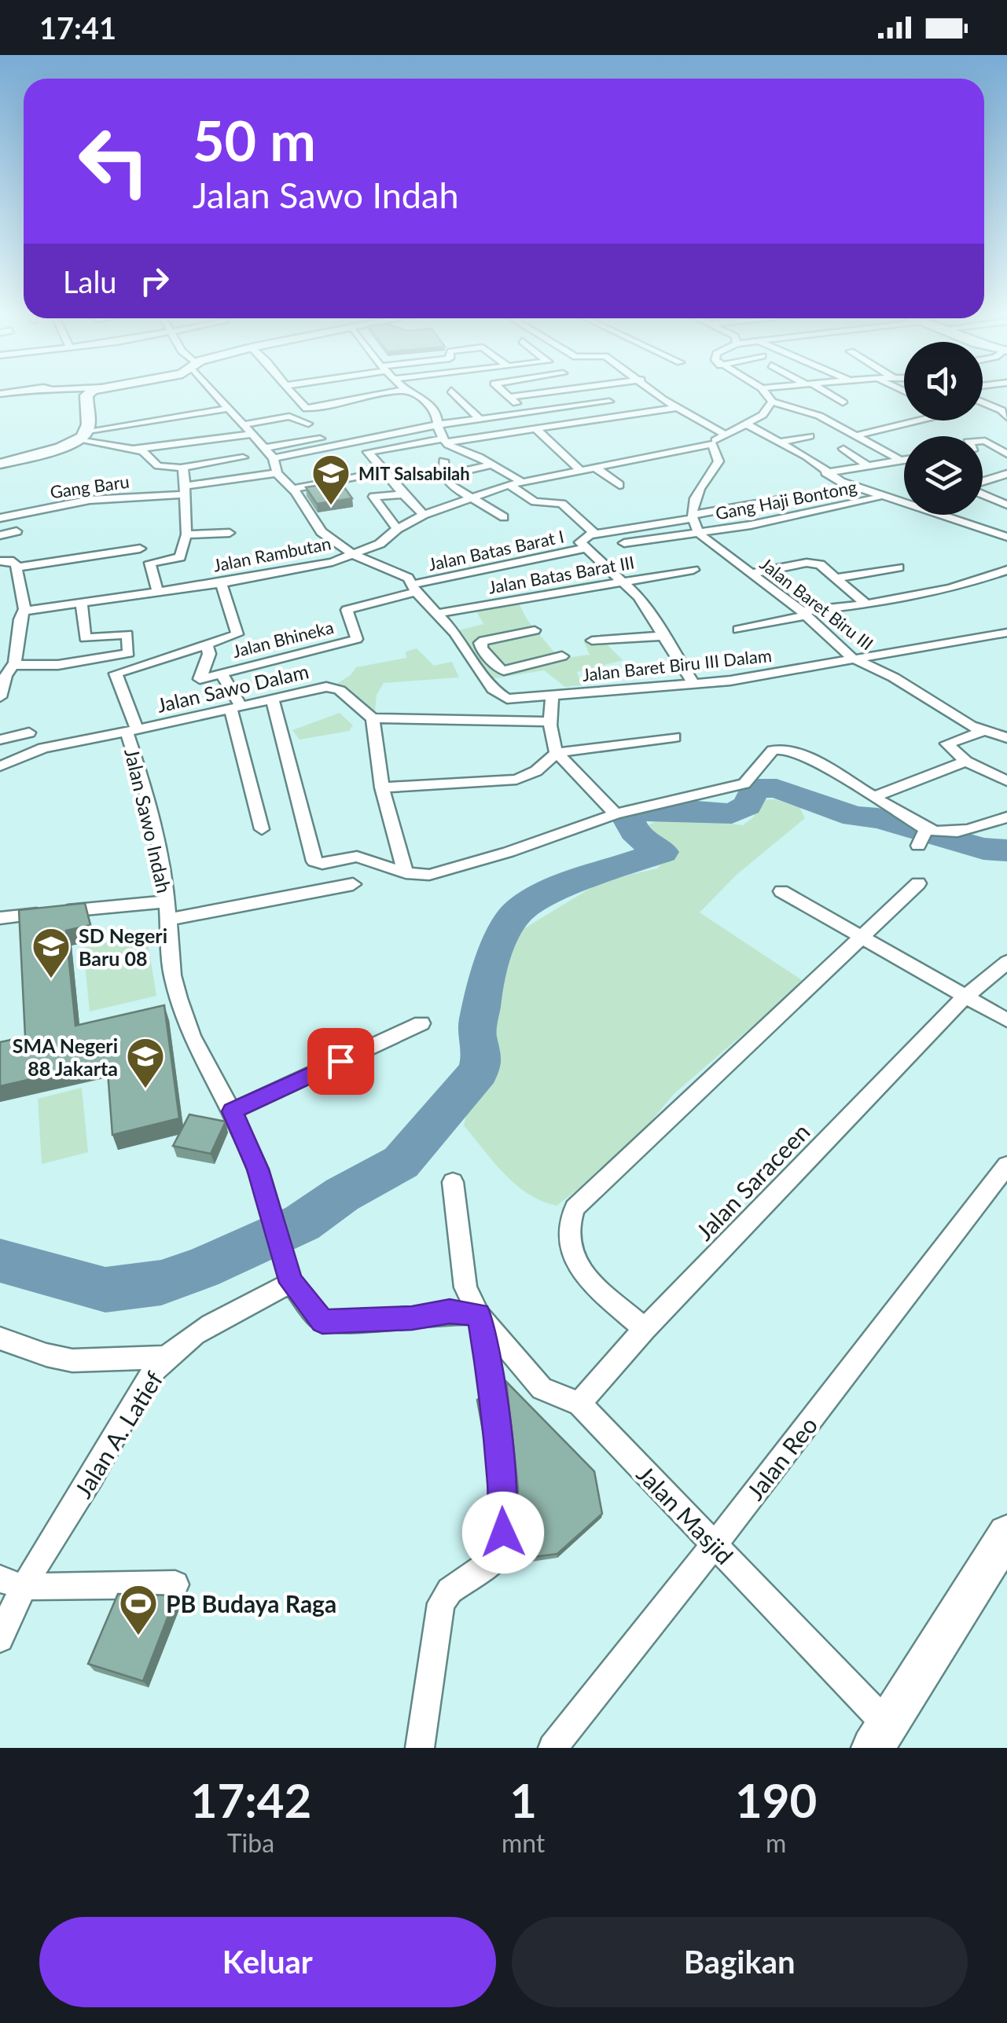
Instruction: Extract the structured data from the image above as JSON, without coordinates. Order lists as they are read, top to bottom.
{
  "streets": {
    "street": [
      "Gang Baru",
      "Gang Haji Bontong",
      "Jalan Batas Barat I",
      "Jalan Rambutan",
      "Jalan Batas Barat III",
      "Jalan Baret Biru III",
      "Jalan Bhineka",
      "Jalan Baret Biru III Dalam",
      "Jalan Sawo Dalam",
      "Jalan Sawo Indah",
      "Jalan Saraceen",
      "Jalan A. Latief",
      "Jalan Reo",
      "Jalan Masjid"
    ]
  },
  "crossings": [
    ["Gang Haji Bontong", "Jalan Baret Biru III"],
    ["Jalan Batas Barat I", "Jalan Bhineka"],
    ["Jalan Baret Biru III", "Jalan Baret Biru III Dalam"],
    ["Jalan Sawo Dalam", "Jalan Sawo Indah"],
    ["Jalan Sawo Indah", "Jalan A. Latief"],
    ["Jalan Sawo Indah", "Jalan Masjid"],
    ["Jalan Saraceen", "Jalan Masjid"],
    ["Jalan Reo", "Jalan Masjid"]
  ],
  "places": {
    "school or university": ["MIT Salsabilah", "SD Negeri Baru 08", "SMA Negeri 88 Jakarta"],
    "sports": ["PB Budaya Raga"]
  },
  "page": {
    "status": "17:41",
    "turn": ["50 m", "Jalan Sawo Indah"],
    "then": "Lalu",
    "eta": [
      "17:42",
      "Tiba",
      "1",
      "mnt",
      "190",
      "m"
    ],
    "buttons": ["Keluar", "Bagikan"]
  }
}
